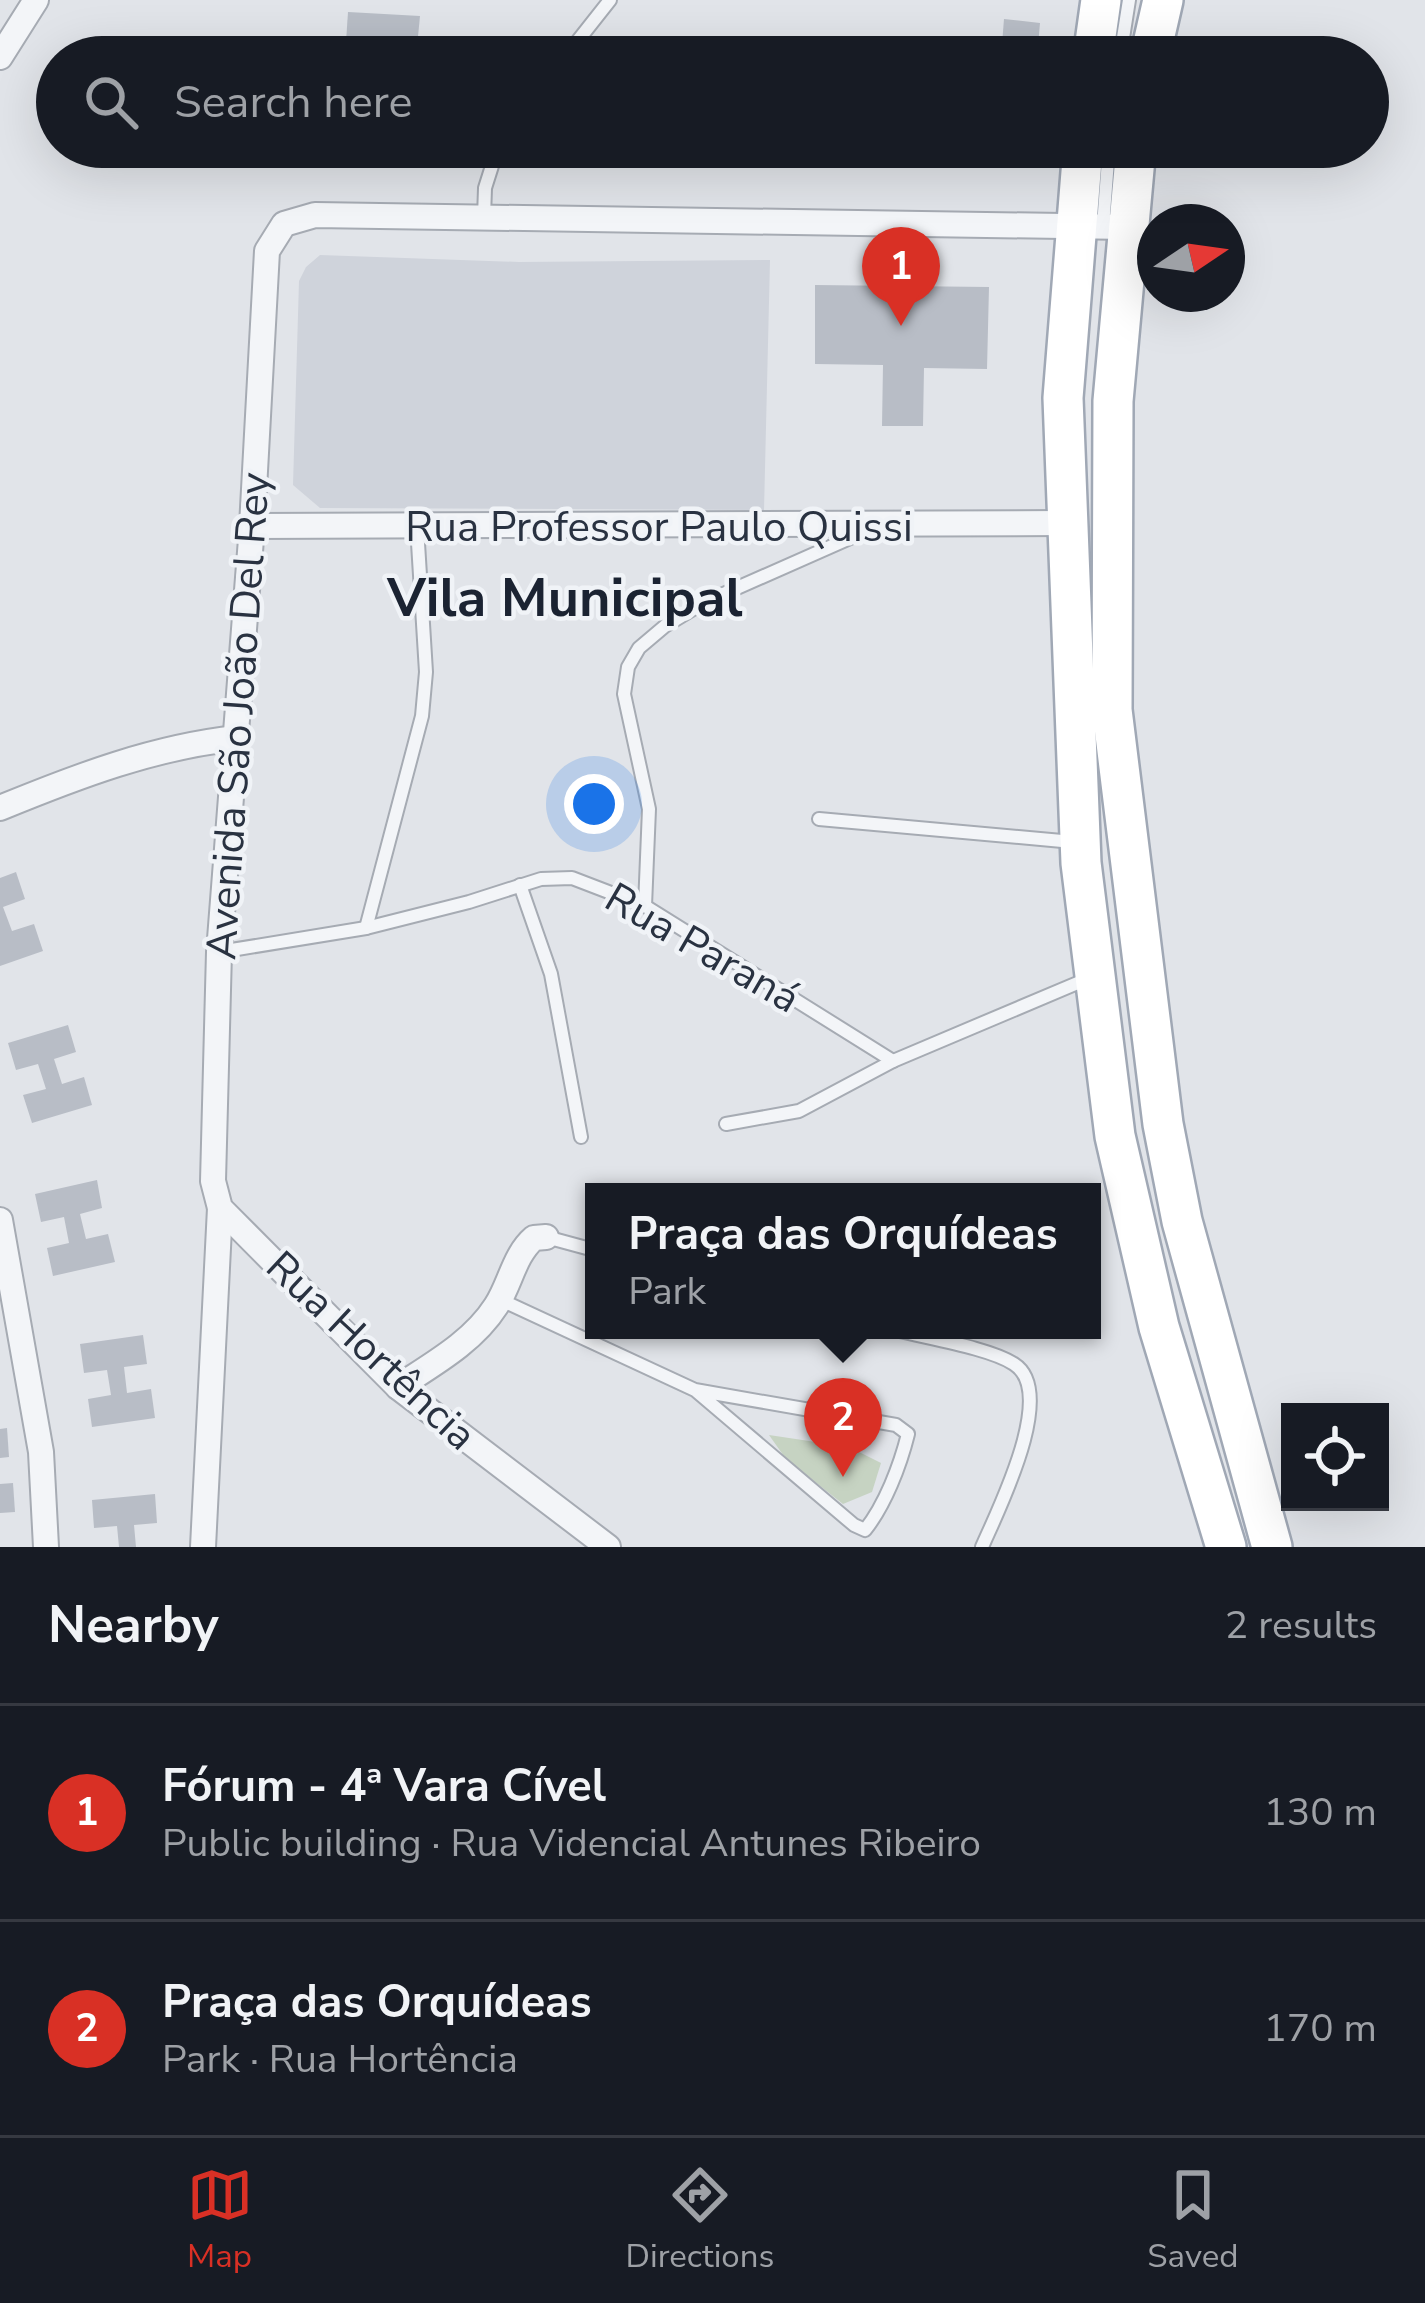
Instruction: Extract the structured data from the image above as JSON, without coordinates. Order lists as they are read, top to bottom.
{
  "streets": {
    "street": ["Rua Professor Paulo Quissi", "Avenida São João Del Rey", "Rua Hortência"],
    "lane": ["Rua Paraná"]
  },
  "crossings": [
    ["Rua Professor Paulo Quissi", "Avenida São João Del Rey"],
    ["Avenida São João Del Rey", "Rua Paraná"],
    ["Avenida São João Del Rey", "Rua Hortência"]
  ],
  "districts": ["Vila Municipal"],
  "north": "right",
  "page": {
    "search": "Search here",
    "pins": ["1", "2"],
    "popup": ["Praça das Orquídeas", "Park"],
    "heading": ["Nearby", "2 results"],
    "list": [
      {
        "mark": "1",
        "name": "Fórum - 4ª Vara Cível",
        "note": "Public building · Rua Videncial Antunes Ribeiro",
        "value": "130 m"
      },
      {
        "mark": "2",
        "name": "Praça das Orquídeas",
        "note": "Park · Rua Hortência",
        "value": "170 m"
      }
    ],
    "nav": ["Map", "Directions", "Saved"]
  }
}
